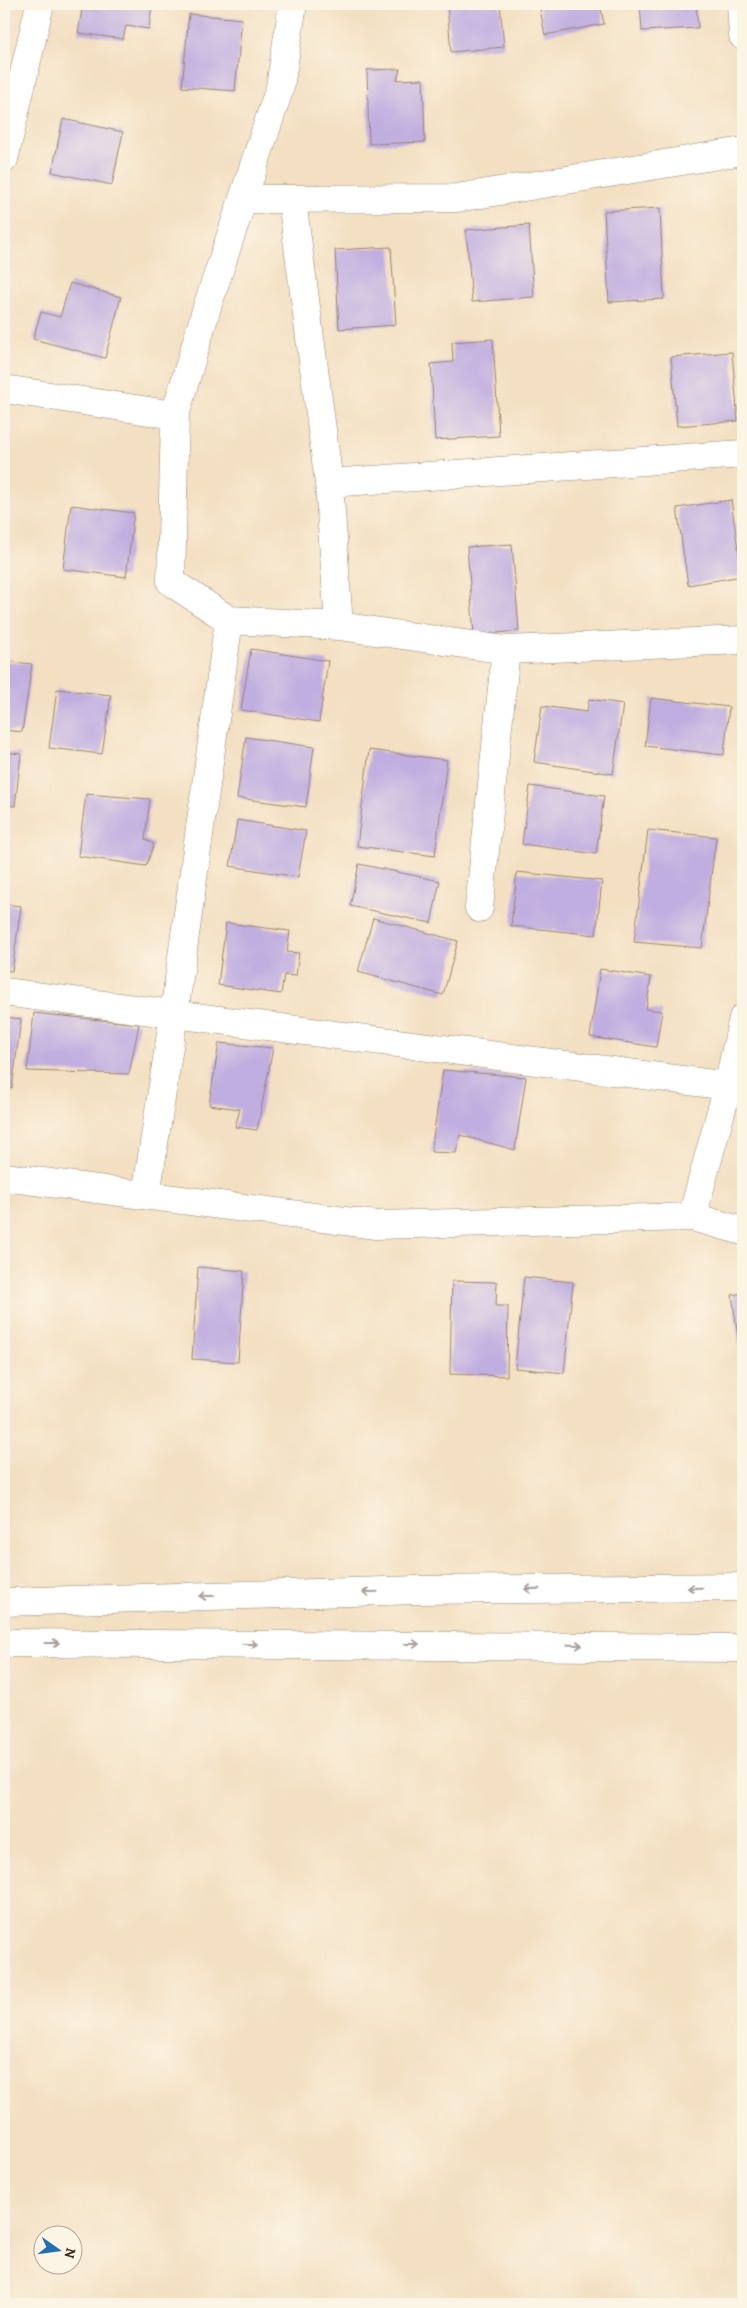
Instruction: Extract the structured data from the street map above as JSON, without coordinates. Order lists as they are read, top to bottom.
{
  "north": "right"
}
